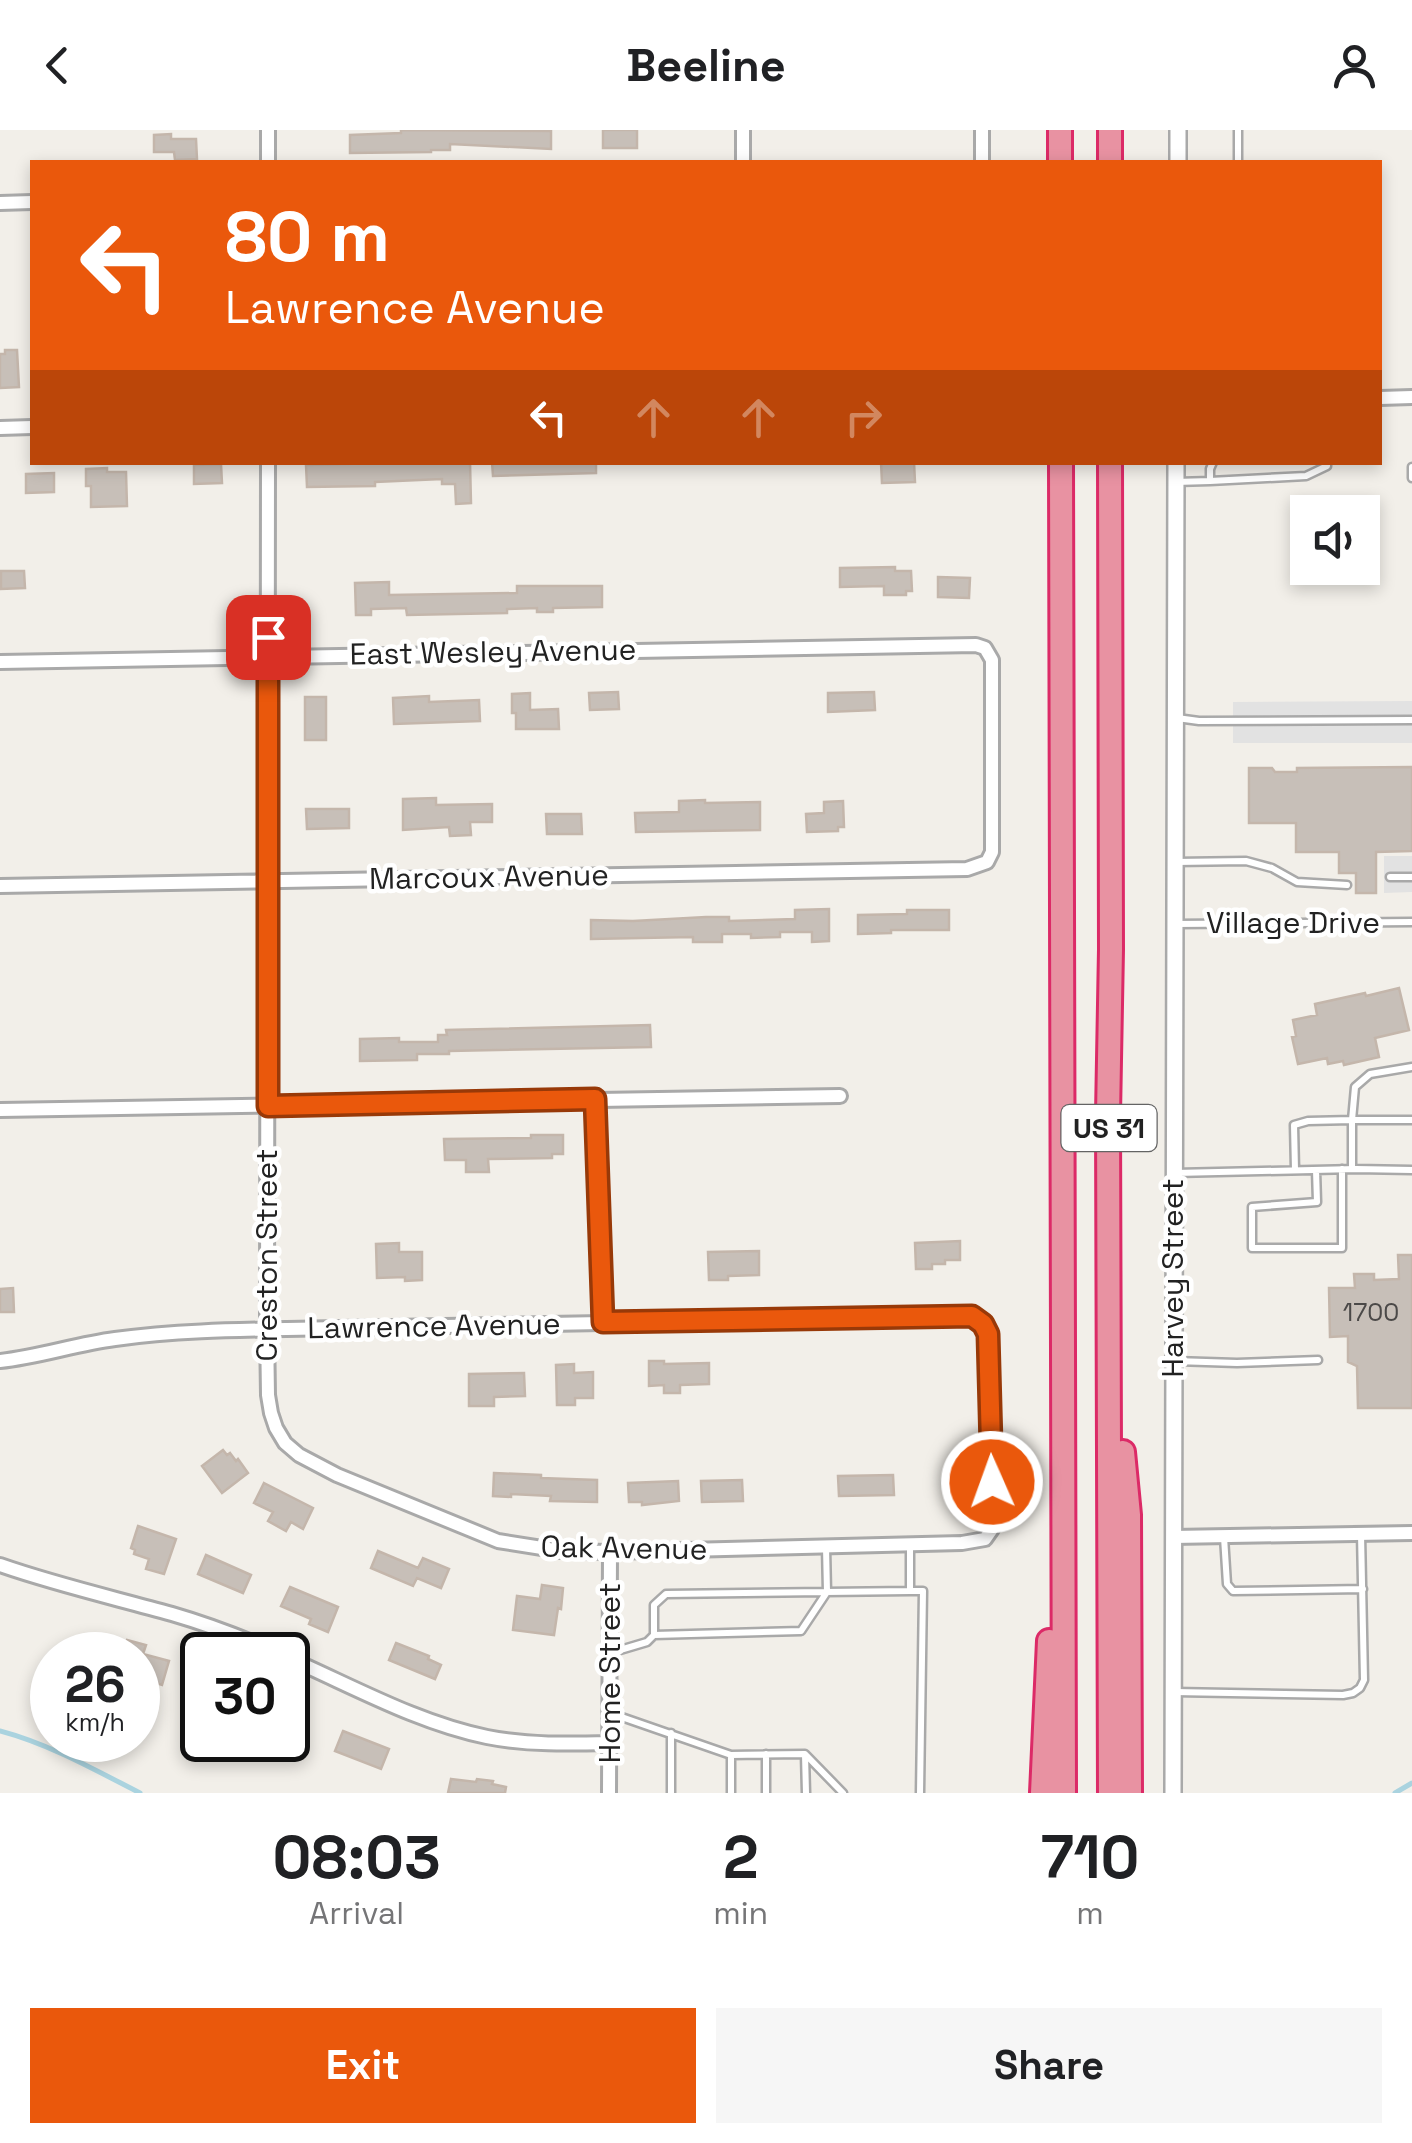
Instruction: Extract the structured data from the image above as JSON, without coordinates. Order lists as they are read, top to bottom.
{
  "streets": {
    "highway": ["US 31"],
    "street": [
      "East Wesley Avenue",
      "Marcoux Avenue",
      "Creston Street",
      "Harvey Street",
      "Lawrence Avenue",
      "Oak Avenue",
      "Home Street"
    ],
    "lane": ["Village Drive"]
  },
  "crossings": [
    ["East Wesley Avenue", "Marcoux Avenue"],
    ["East Wesley Avenue", "Creston Street"],
    ["Marcoux Avenue", "Creston Street"],
    ["Village Drive", "Harvey Street"],
    ["Creston Street", "Lawrence Avenue"],
    ["Creston Street", "Oak Avenue"],
    ["Lawrence Avenue", "Oak Avenue"],
    ["Oak Avenue", "Home Street"]
  ],
  "house_numbers": ["1700"],
  "page": {
    "header": "Beeline",
    "turn": ["80 m", "Lawrence Avenue"],
    "speed": "26 km/h",
    "limit": "30",
    "eta": [
      "08:03",
      "Arrival",
      "2",
      "min",
      "710",
      "m"
    ],
    "buttons": ["Exit", "Share"]
  }
}
